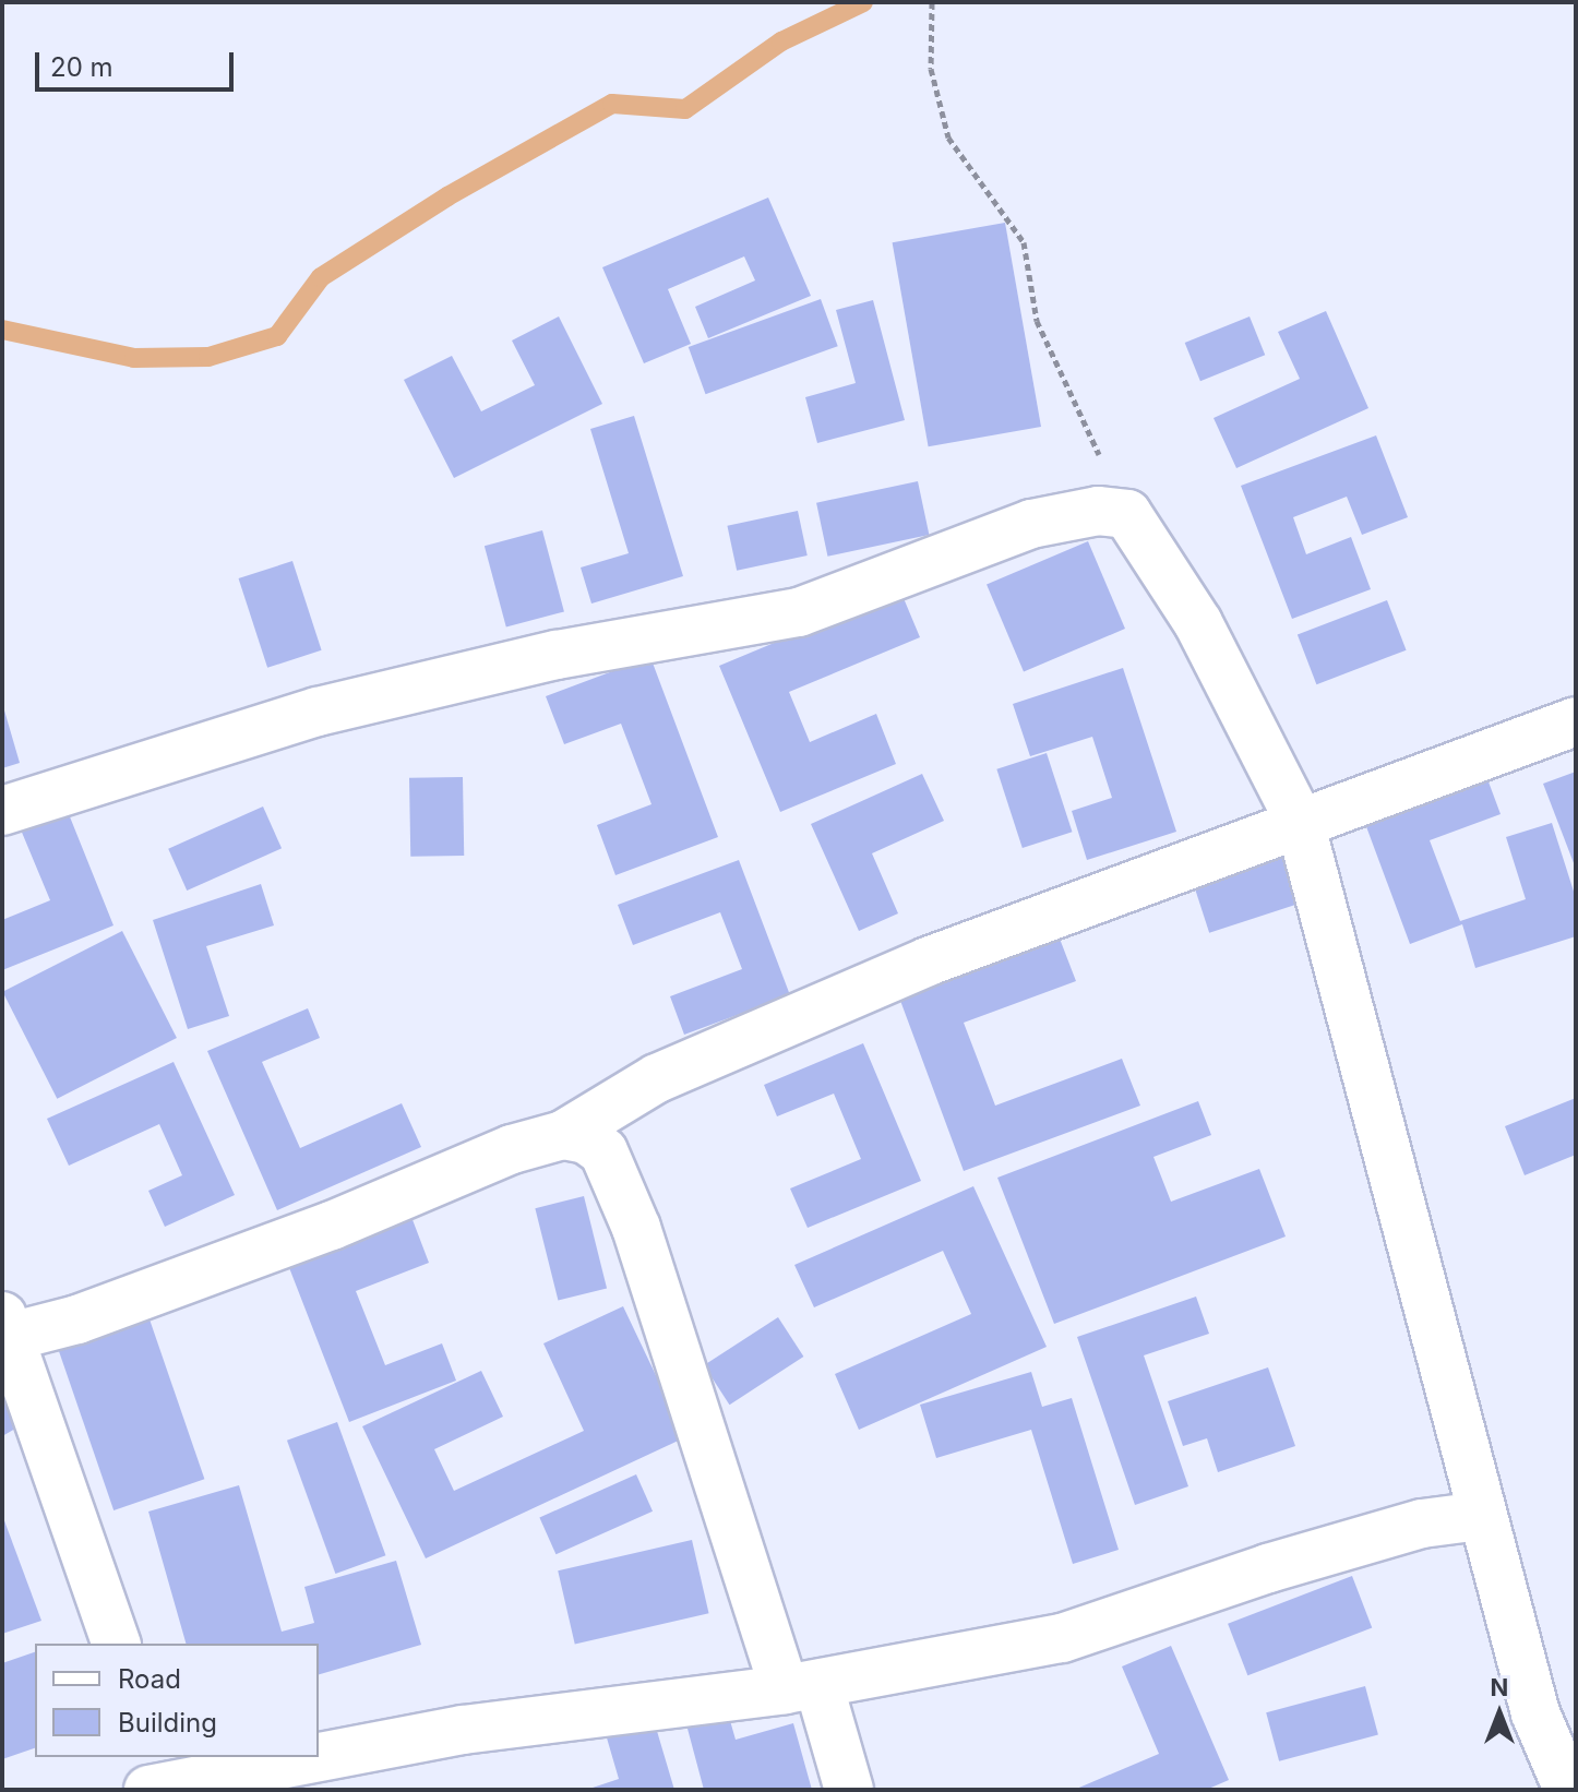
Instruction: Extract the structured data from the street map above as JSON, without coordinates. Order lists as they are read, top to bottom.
{
  "legend": ["Road", "Building"],
  "scale_bar": "20 m",
  "north": "top"
}
